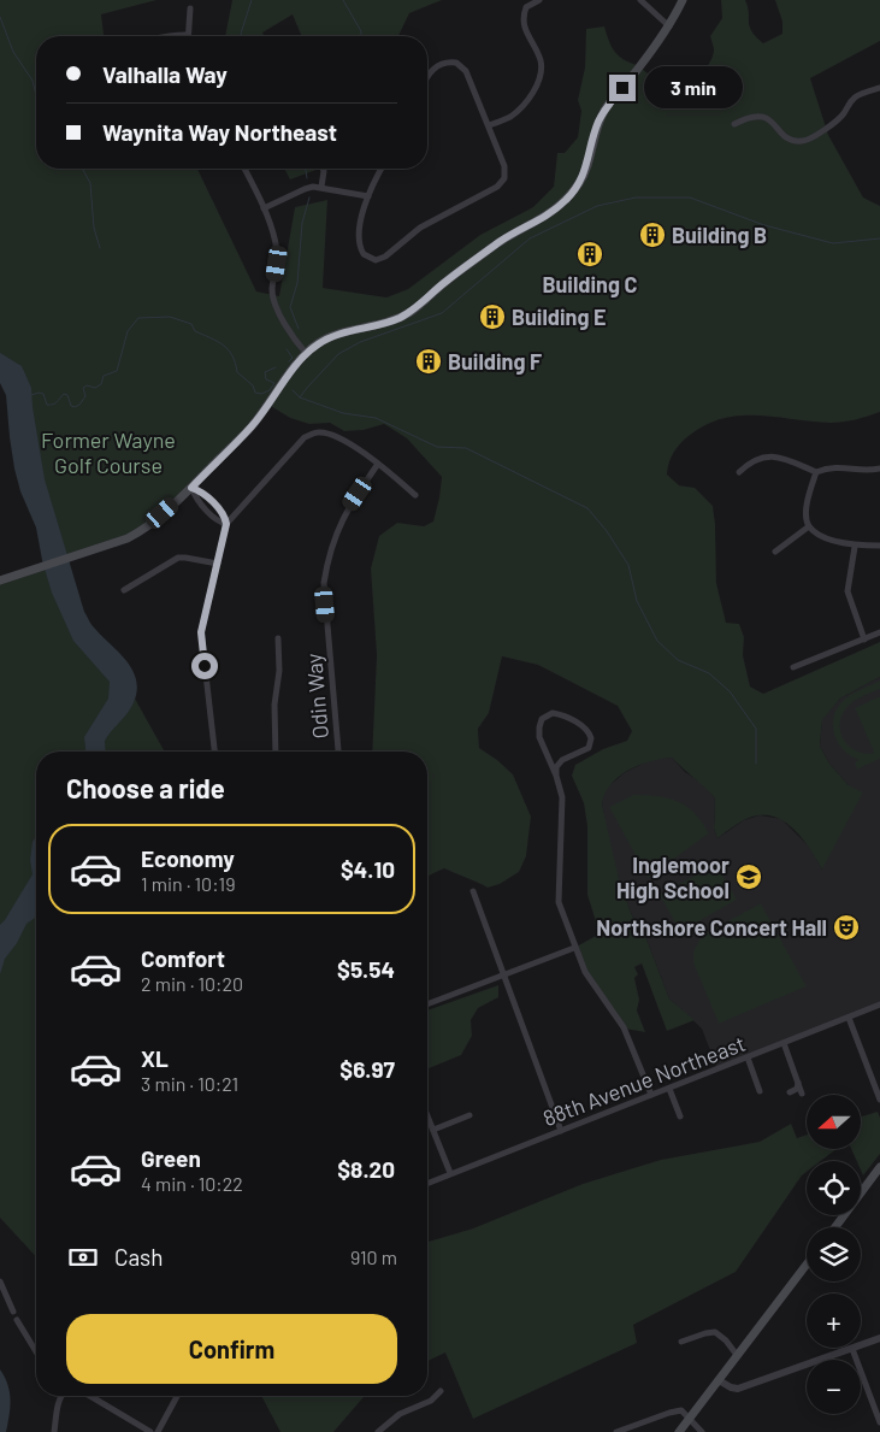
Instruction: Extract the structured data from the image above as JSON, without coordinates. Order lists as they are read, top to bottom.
{
  "streets": {
    "street": ["Odin Way", "88th Avenue Northeast"]
  },
  "parks": ["Former Wayne Golf Course"],
  "places": {
    "building": [
      "Building B",
      "Building C",
      "Building E",
      "Building F"
    ],
    "school or university": ["Inglemoor High School"],
    "theatre": ["Northshore Concert Hall"]
  },
  "north": "left",
  "page": {
    "banner": ["Valhalla Way", "Waynita Way Northeast"],
    "bubble": "3 min",
    "heading": "Choose a ride",
    "list": [
      {
        "name": "Economy",
        "note": "1 min · 10:19",
        "value": "$4.10"
      },
      {
        "name": "Comfort",
        "note": "2 min · 10:20",
        "value": "$5.54"
      },
      {
        "name": "XL",
        "note": "3 min · 10:21",
        "value": "$6.97"
      },
      {
        "name": "Green",
        "note": "4 min · 10:22",
        "value": "$8.20"
      }
    ],
    "map_buttons": ["+", "−"],
    "pay": ["Cash", "910 m"],
    "buttons": "Confirm"
  }
}
